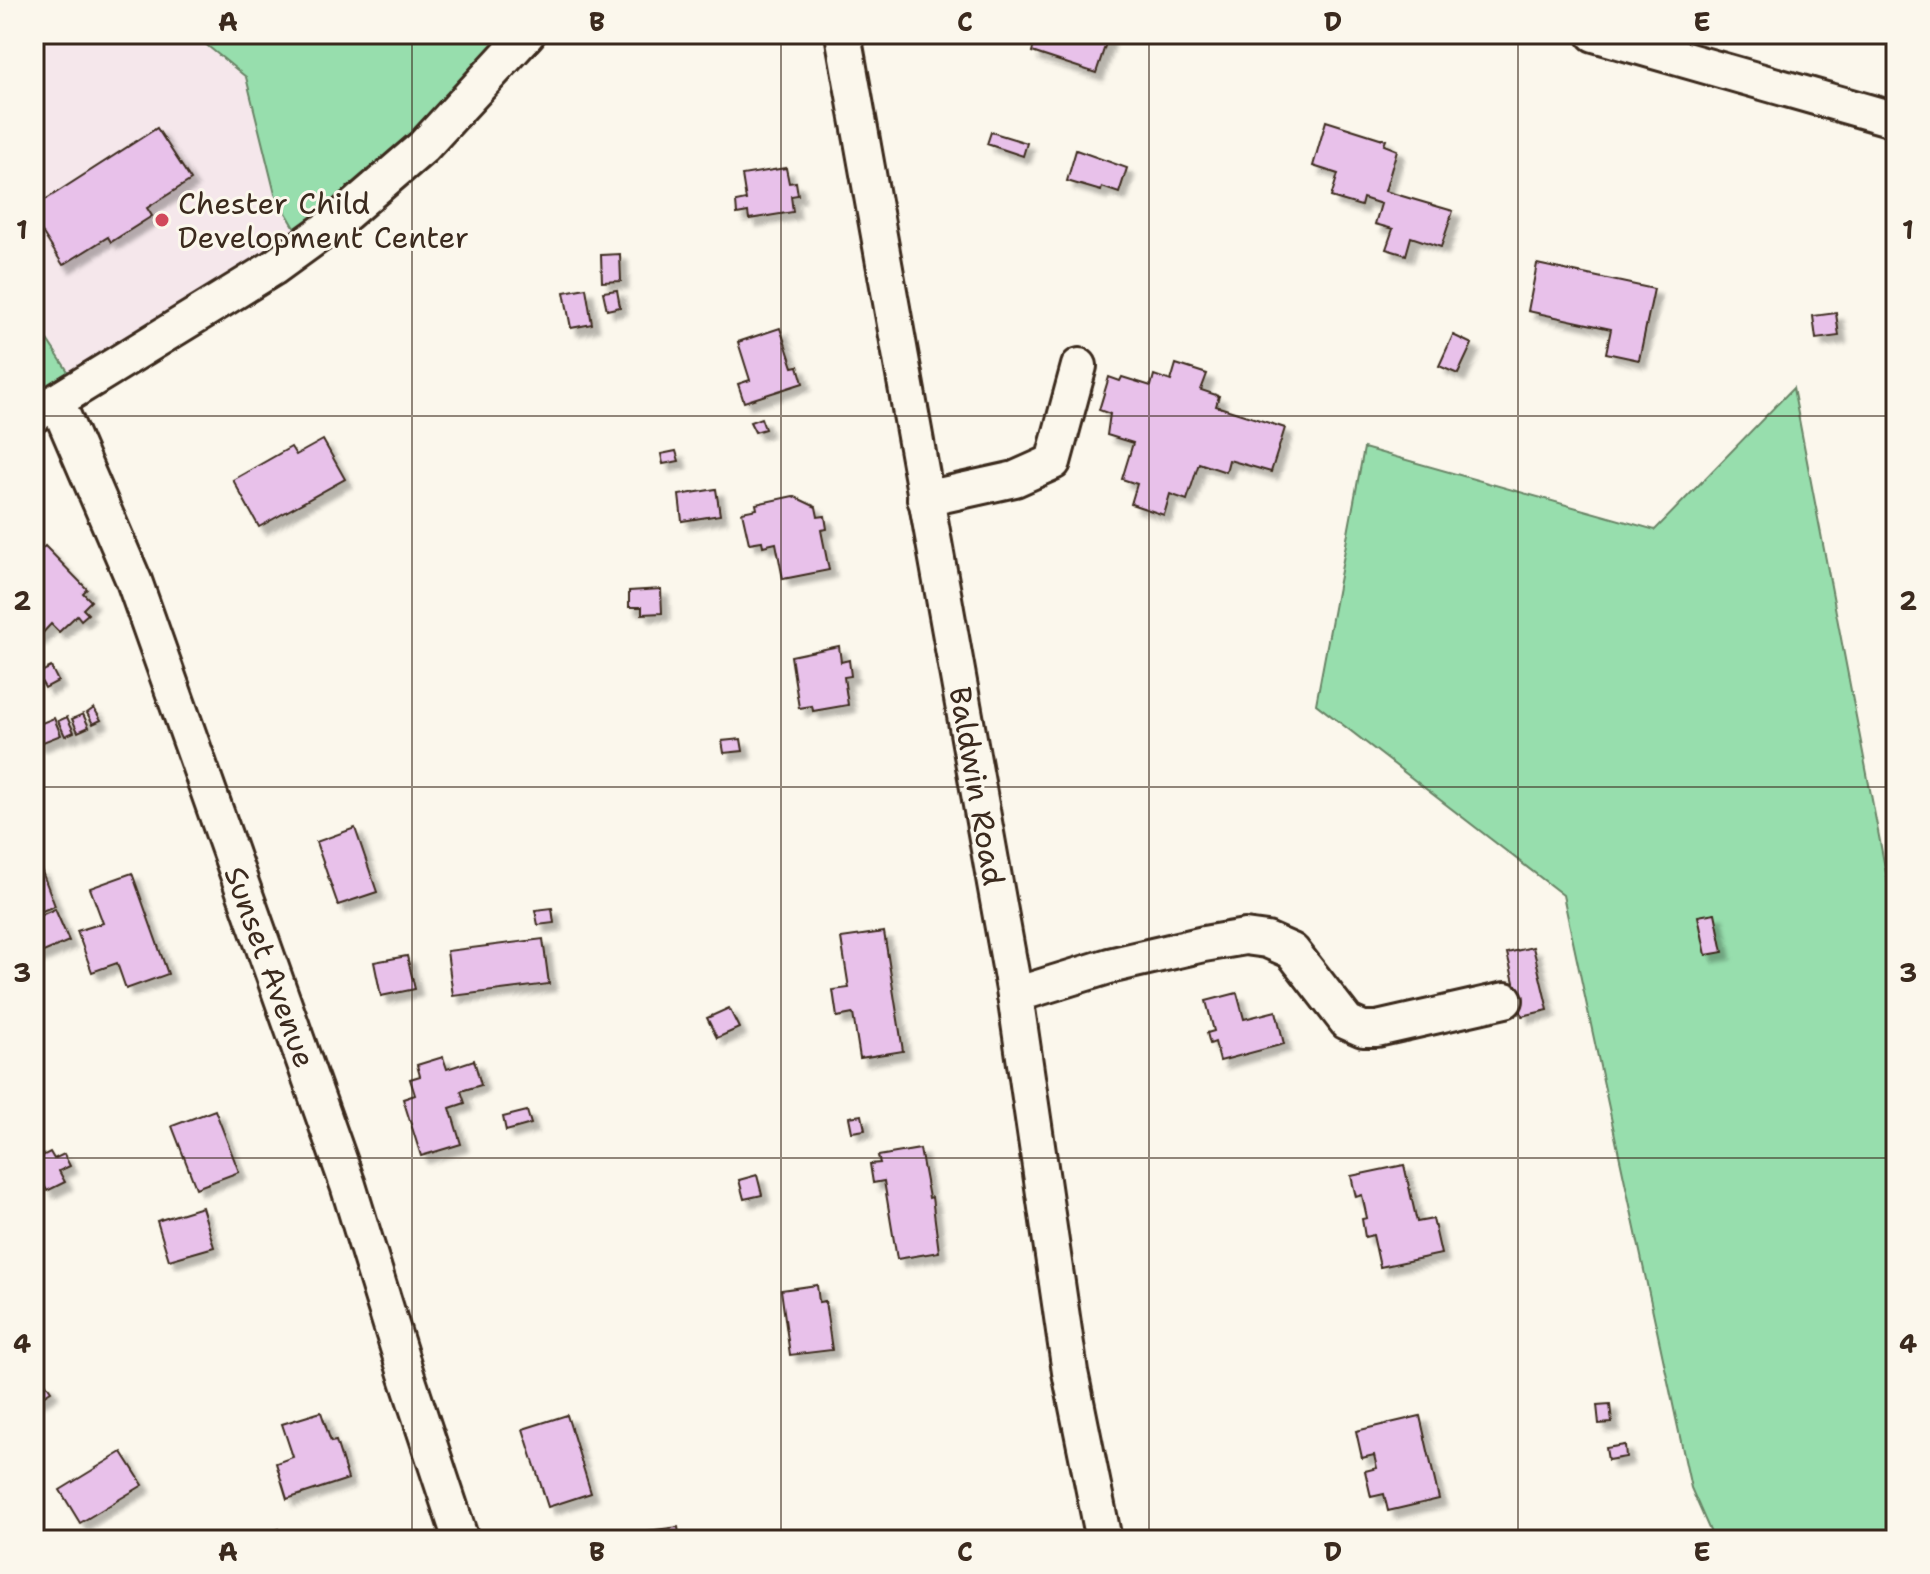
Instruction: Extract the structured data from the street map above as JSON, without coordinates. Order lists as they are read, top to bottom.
{
  "streets": {
    "street": ["Baldwin Road", "Sunset Avenue"]
  },
  "places": ["Chester Child Development Center"],
  "grid": {
    "columns": [
      "A",
      "B",
      "C",
      "D",
      "E"
    ],
    "rows": [
      "1",
      "2",
      "3",
      "4"
    ]
  }
}
